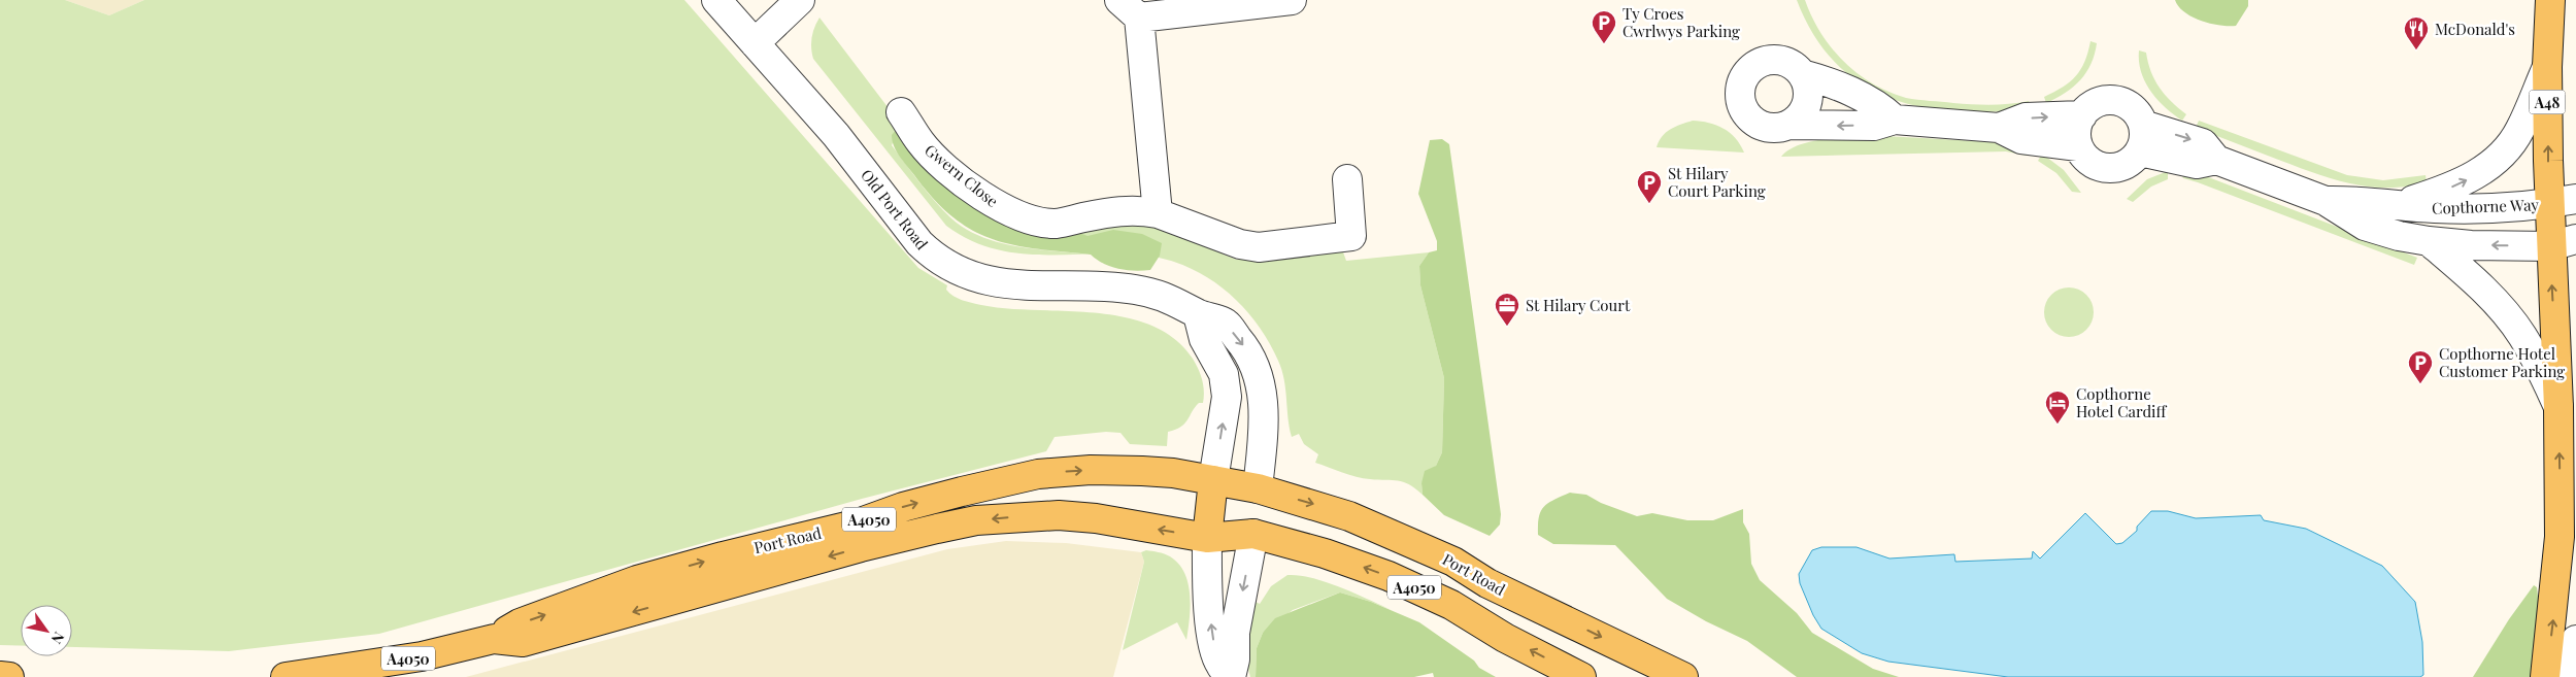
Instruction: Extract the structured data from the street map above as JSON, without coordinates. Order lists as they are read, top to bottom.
{
  "streets": {
    "main road": ["A48", "A4050", "Port Road"],
    "street": ["Gwern Close", "Copthorne Way", "Old Port Road"]
  },
  "crossings": [
    ["A48", "Copthorne Way"],
    ["Old Port Road", "Port Road"]
  ],
  "places": {
    "parking": ["Ty Croes Cwrlwys Parking", "St Hilary Court Parking", "Copthorne Hotel Customer Parking"],
    "restaurant": ["McDonald's"],
    "office": ["St Hilary Court"],
    "hotel": ["Copthorne Hotel Cardiff"]
  },
  "north": "bottom right"
}
